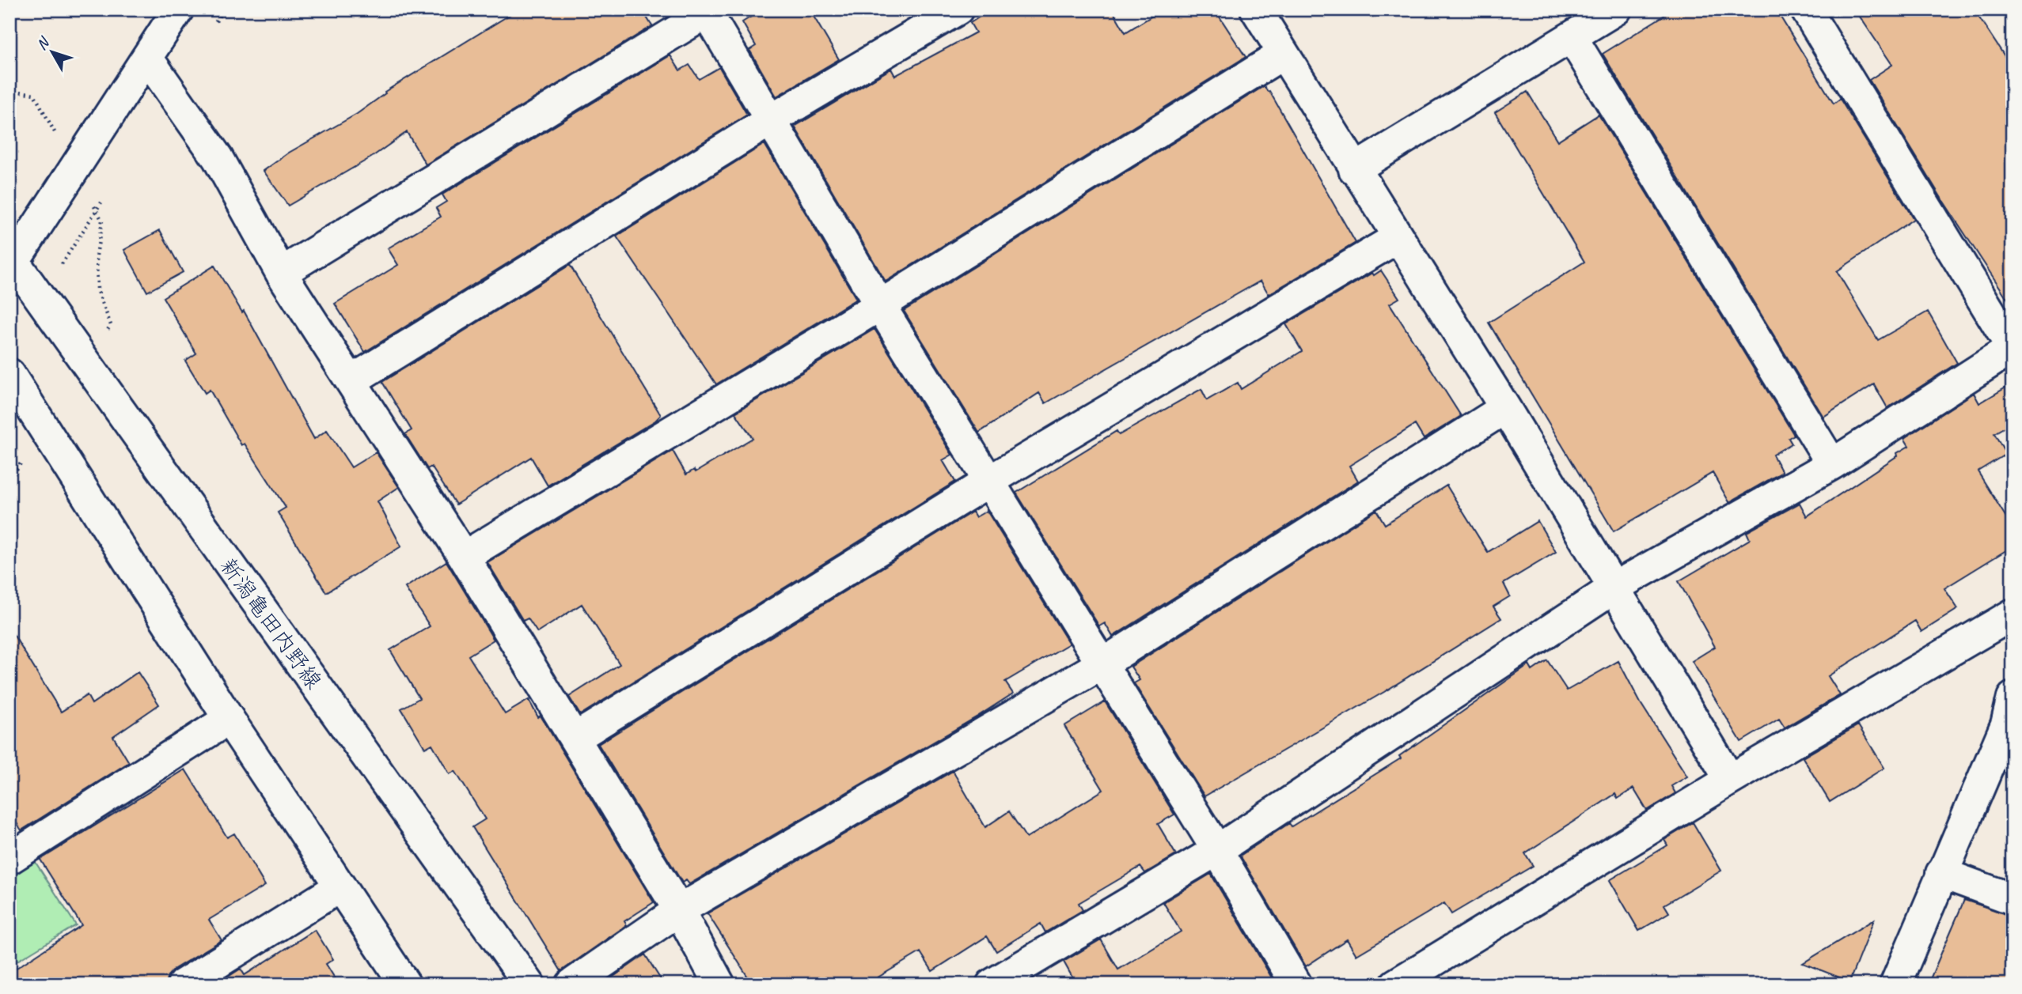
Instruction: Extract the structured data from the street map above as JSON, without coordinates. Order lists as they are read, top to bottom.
{
  "streets": {
    "street": ["新潟亀田内野線"]
  },
  "north": "top left"
}
